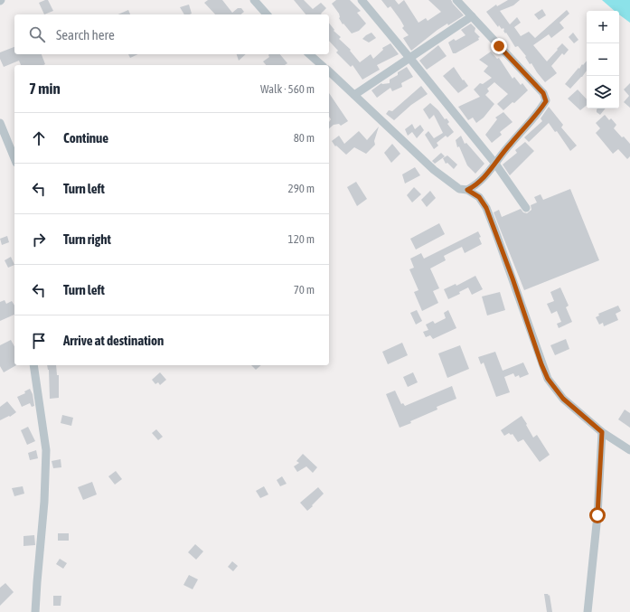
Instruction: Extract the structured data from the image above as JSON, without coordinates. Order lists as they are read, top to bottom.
{
  "page": {
    "map_buttons": ["+", "−"],
    "search": "Search here",
    "heading": ["7 min", "Walk · 560 m"],
    "list": [
      ["Continue", "80 m"],
      ["Turn left", "290 m"],
      ["Turn right", "120 m"],
      ["Turn left", "70 m"],
      "Arrive at destination"
    ]
  }
}
